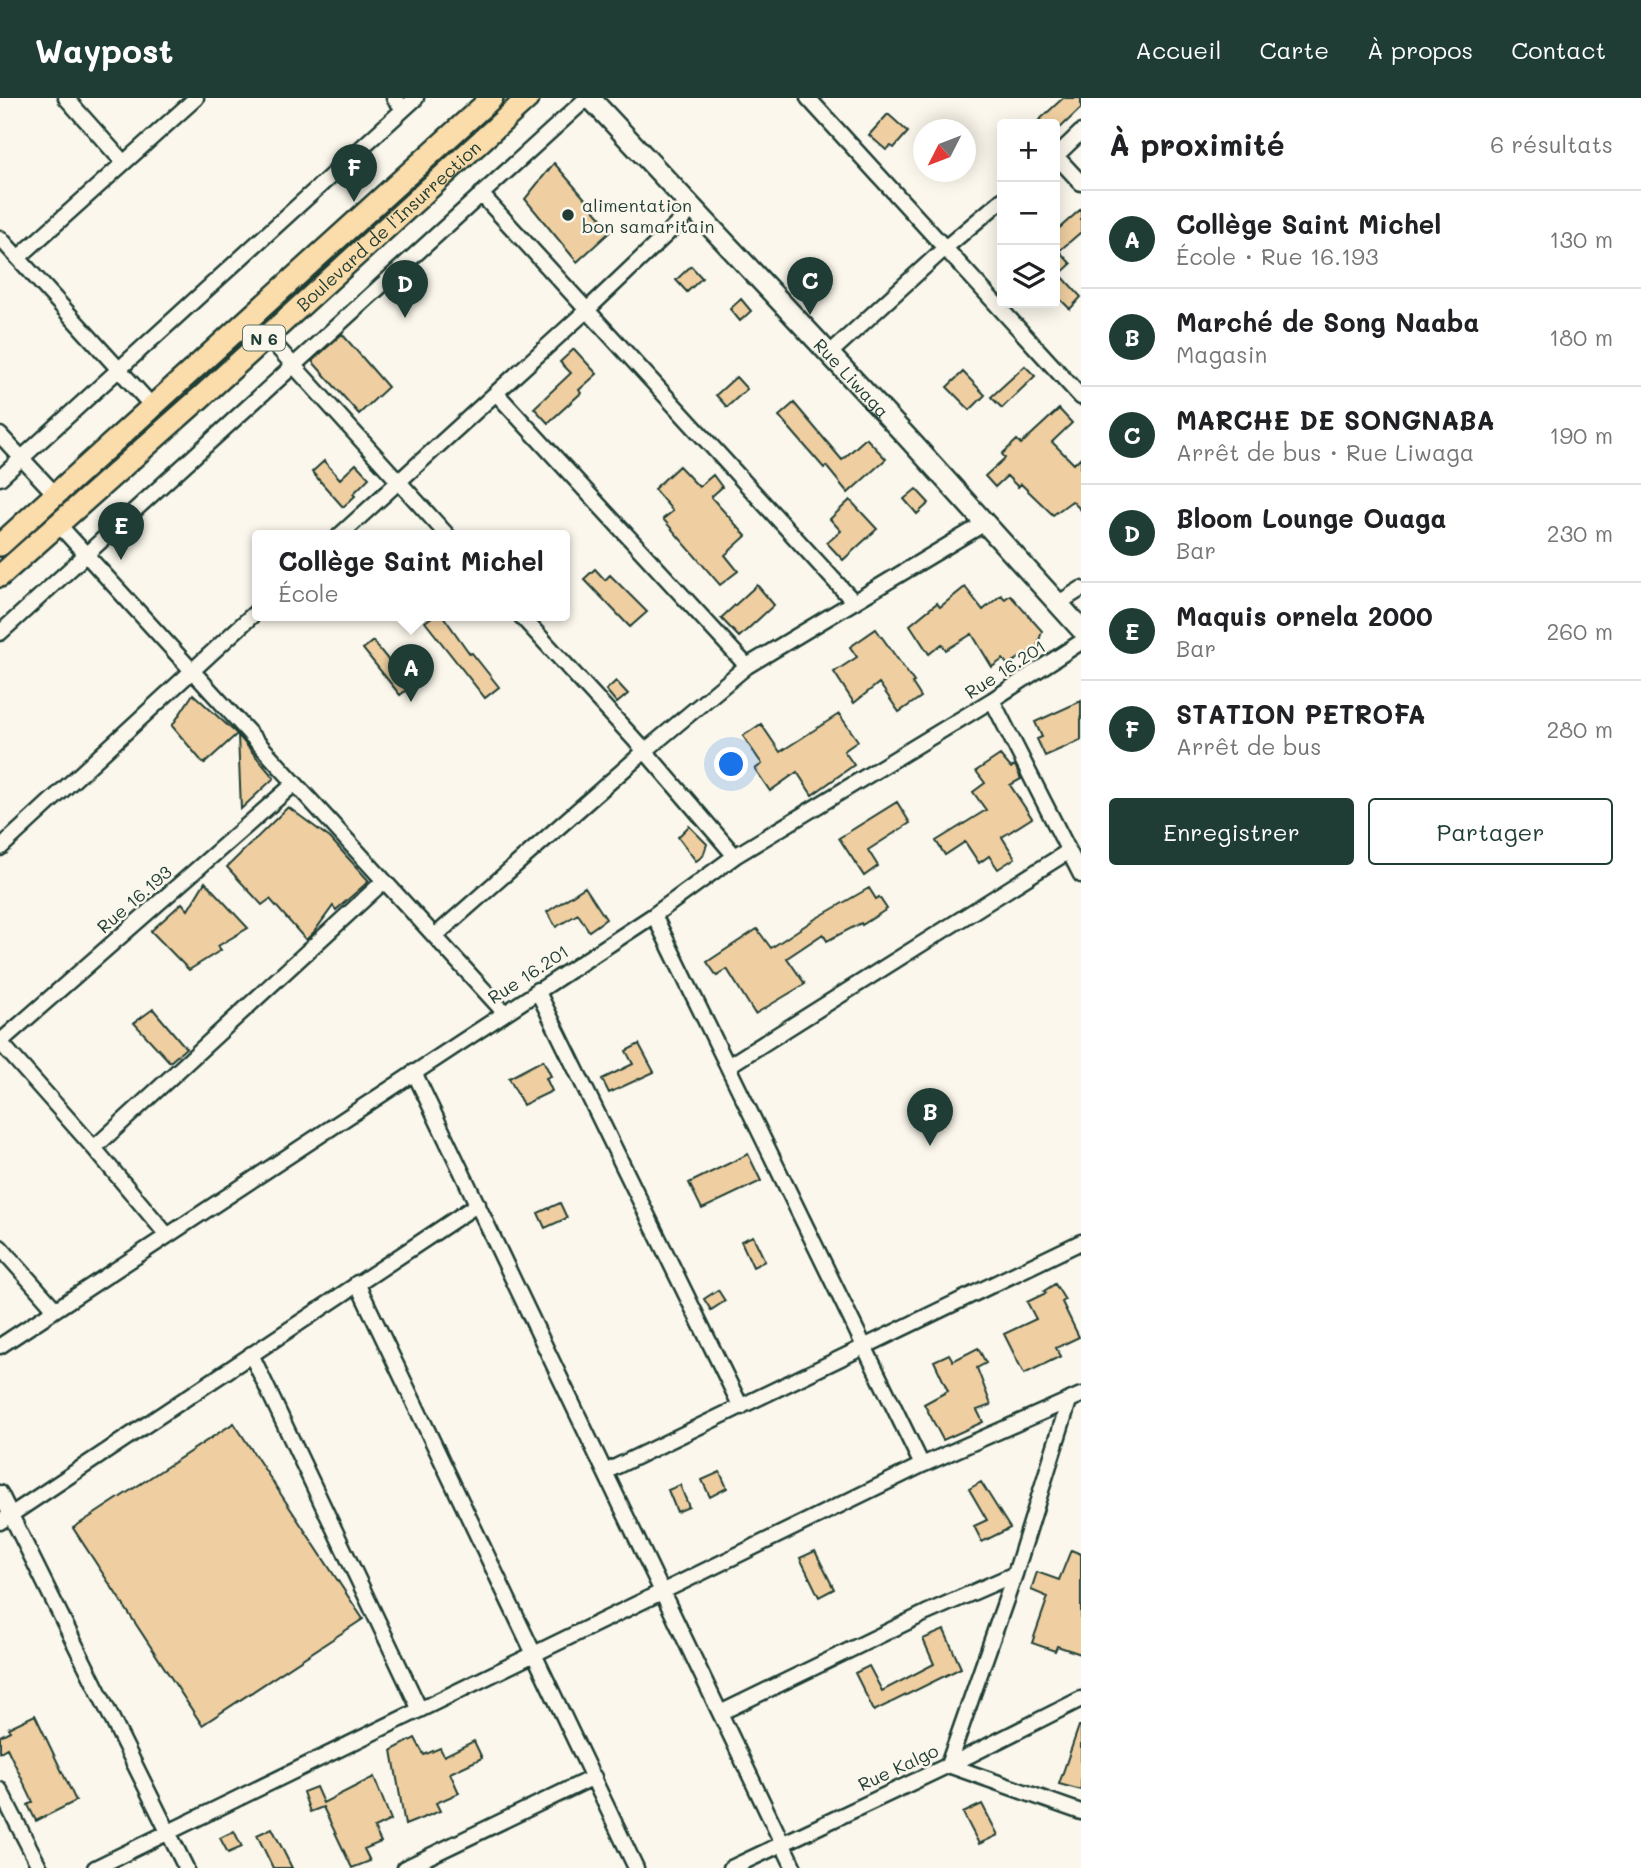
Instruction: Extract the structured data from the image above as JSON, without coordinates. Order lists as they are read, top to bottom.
{
  "streets": {
    "main road": ["Boulevard de l'Insurrection", "N 6", "Rue Liwaga"],
    "street": ["Rue 16.201", "Rue 16.193", "Rue Kalgo"]
  },
  "places": ["alimentation bon samaritain"],
  "north": "bottom left",
  "page": {
    "header": "Waypost",
    "nav": [
      "Accueil",
      "Carte",
      "À propos",
      "Contact"
    ],
    "heading": ["À proximité", "6 résultats"],
    "map_buttons": ["+", "−"],
    "pins": [
      "F",
      "C",
      "D",
      "E",
      "A",
      "B"
    ],
    "list": [
      {
        "mark": "A",
        "name": "Collège Saint Michel",
        "note": "École · Rue 16.193",
        "value": "130 m"
      },
      {
        "mark": "B",
        "name": "Marché de Song Naaba",
        "note": "Magasin",
        "value": "180 m"
      },
      {
        "mark": "C",
        "name": "MARCHE DE SONGNABA",
        "note": "Arrêt de bus · Rue Liwaga",
        "value": "190 m"
      },
      {
        "mark": "D",
        "name": "Bloom Lounge Ouaga",
        "note": "Bar",
        "value": "230 m"
      },
      {
        "mark": "E",
        "name": "Maquis ornela 2000",
        "note": "Bar",
        "value": "260 m"
      },
      {
        "mark": "F",
        "name": "STATION PETROFA",
        "note": "Arrêt de bus",
        "value": "280 m"
      }
    ],
    "popup": ["Collège Saint Michel", "École"],
    "buttons": ["Enregistrer", "Partager"]
  }
}
